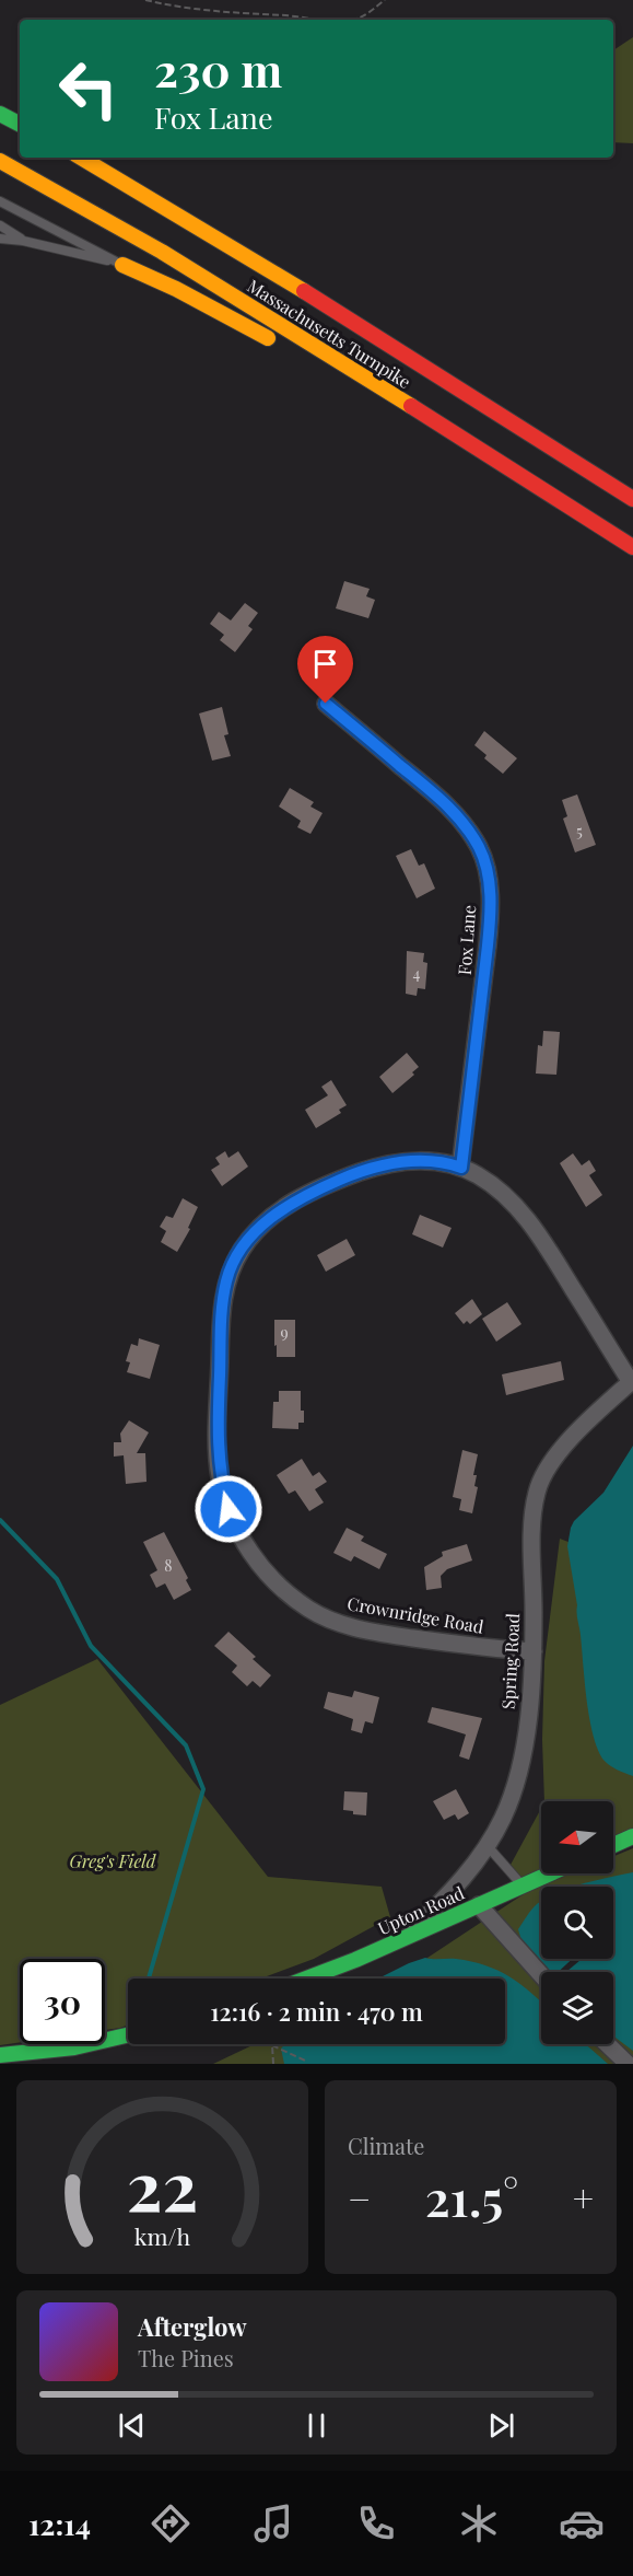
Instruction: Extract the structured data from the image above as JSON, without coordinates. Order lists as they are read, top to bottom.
{
  "streets": {
    "main road": ["Massachusetts Turnpike", "Upton Road"],
    "street": ["Fox Lane", "Crownridge Road", "Spring Road"]
  },
  "crossings": [
    ["Fox Lane", "Crownridge Road"],
    ["Crownridge Road", "Spring Road"],
    ["Spring Road", "Upton Road"]
  ],
  "parks": ["Greg's Field"],
  "house_numbers": [
    "5",
    "4",
    "9",
    "8"
  ],
  "north": "left",
  "page": {
    "turn": ["230 m", "Fox Lane"],
    "limit": "30",
    "trip": "12:16 · 2 min · 470 m",
    "tile": "Climate",
    "heat": ["−", "21.5°", "+"],
    "song": ["Afterglow", "The Pines"],
    "tabs": "12:14",
    "gauge": ["22", "km/h"]
  }
}
